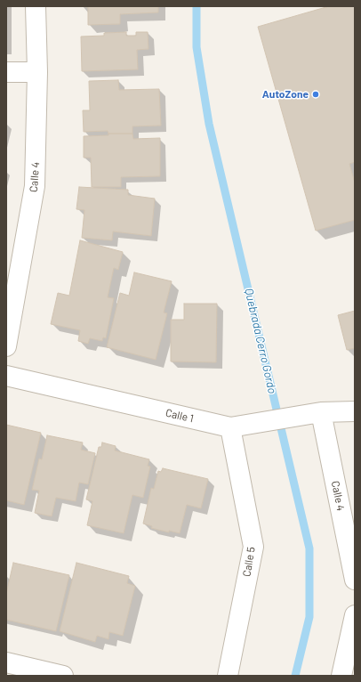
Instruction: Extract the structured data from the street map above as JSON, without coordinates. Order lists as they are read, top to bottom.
{
  "streets": {
    "street": ["Calle 4", "Calle 1", "Calle 5"]
  },
  "crossings": [
    ["Calle 4", "Calle 1"],
    ["Calle 1", "Calle 5"]
  ],
  "water": ["Quebrada Cerro Gordo"],
  "places": ["AutoZone"]
}
